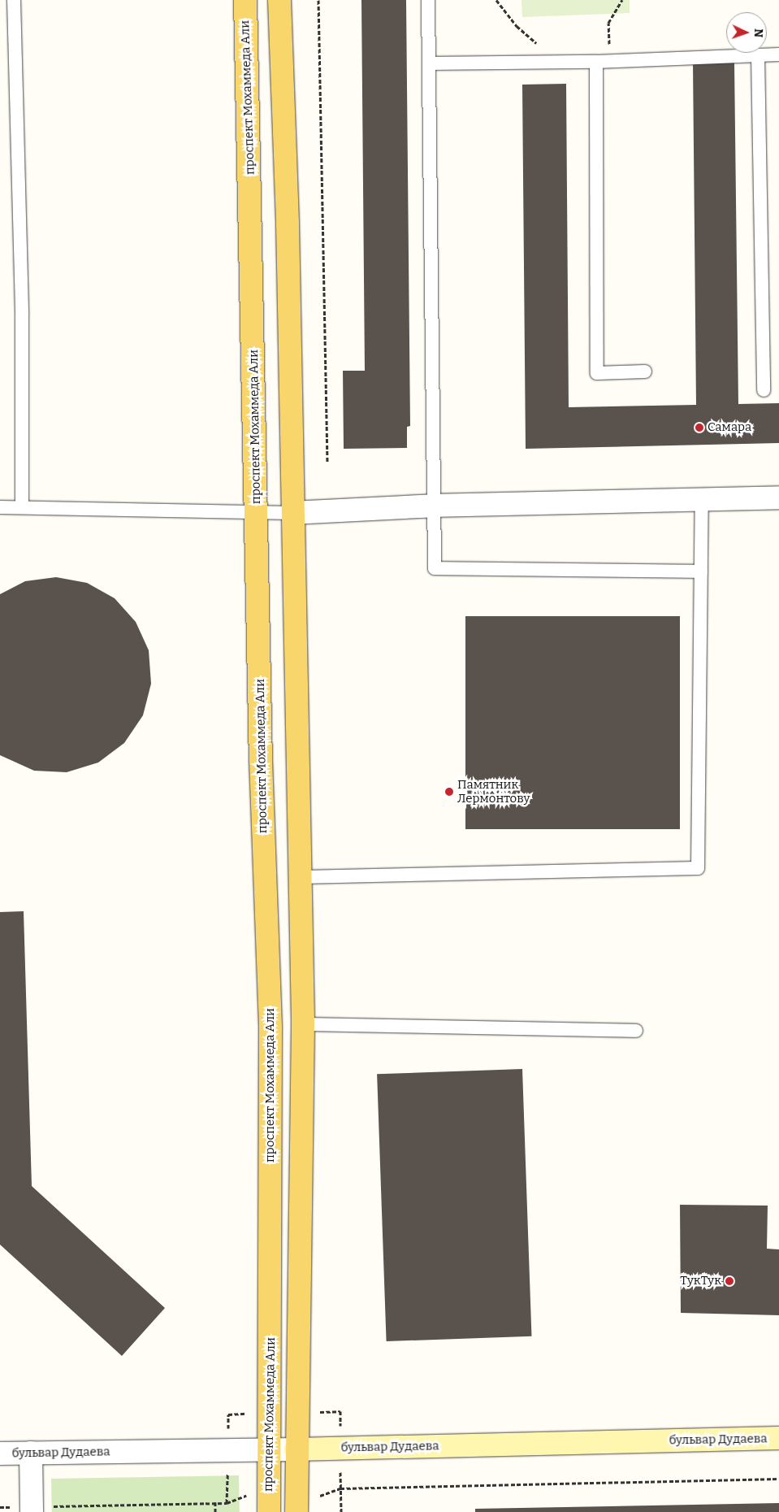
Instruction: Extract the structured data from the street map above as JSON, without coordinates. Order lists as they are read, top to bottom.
{
  "streets": {
    "main road": ["проспект Мохаммеда Али", "бульвар Дудаева"]
  },
  "crossings": [
    ["проспект Мохаммеда Али", "бульвар Дудаева"]
  ],
  "places": ["Самара", "Памятник Лермонтову", "ТукТук"],
  "north": "right"
}
